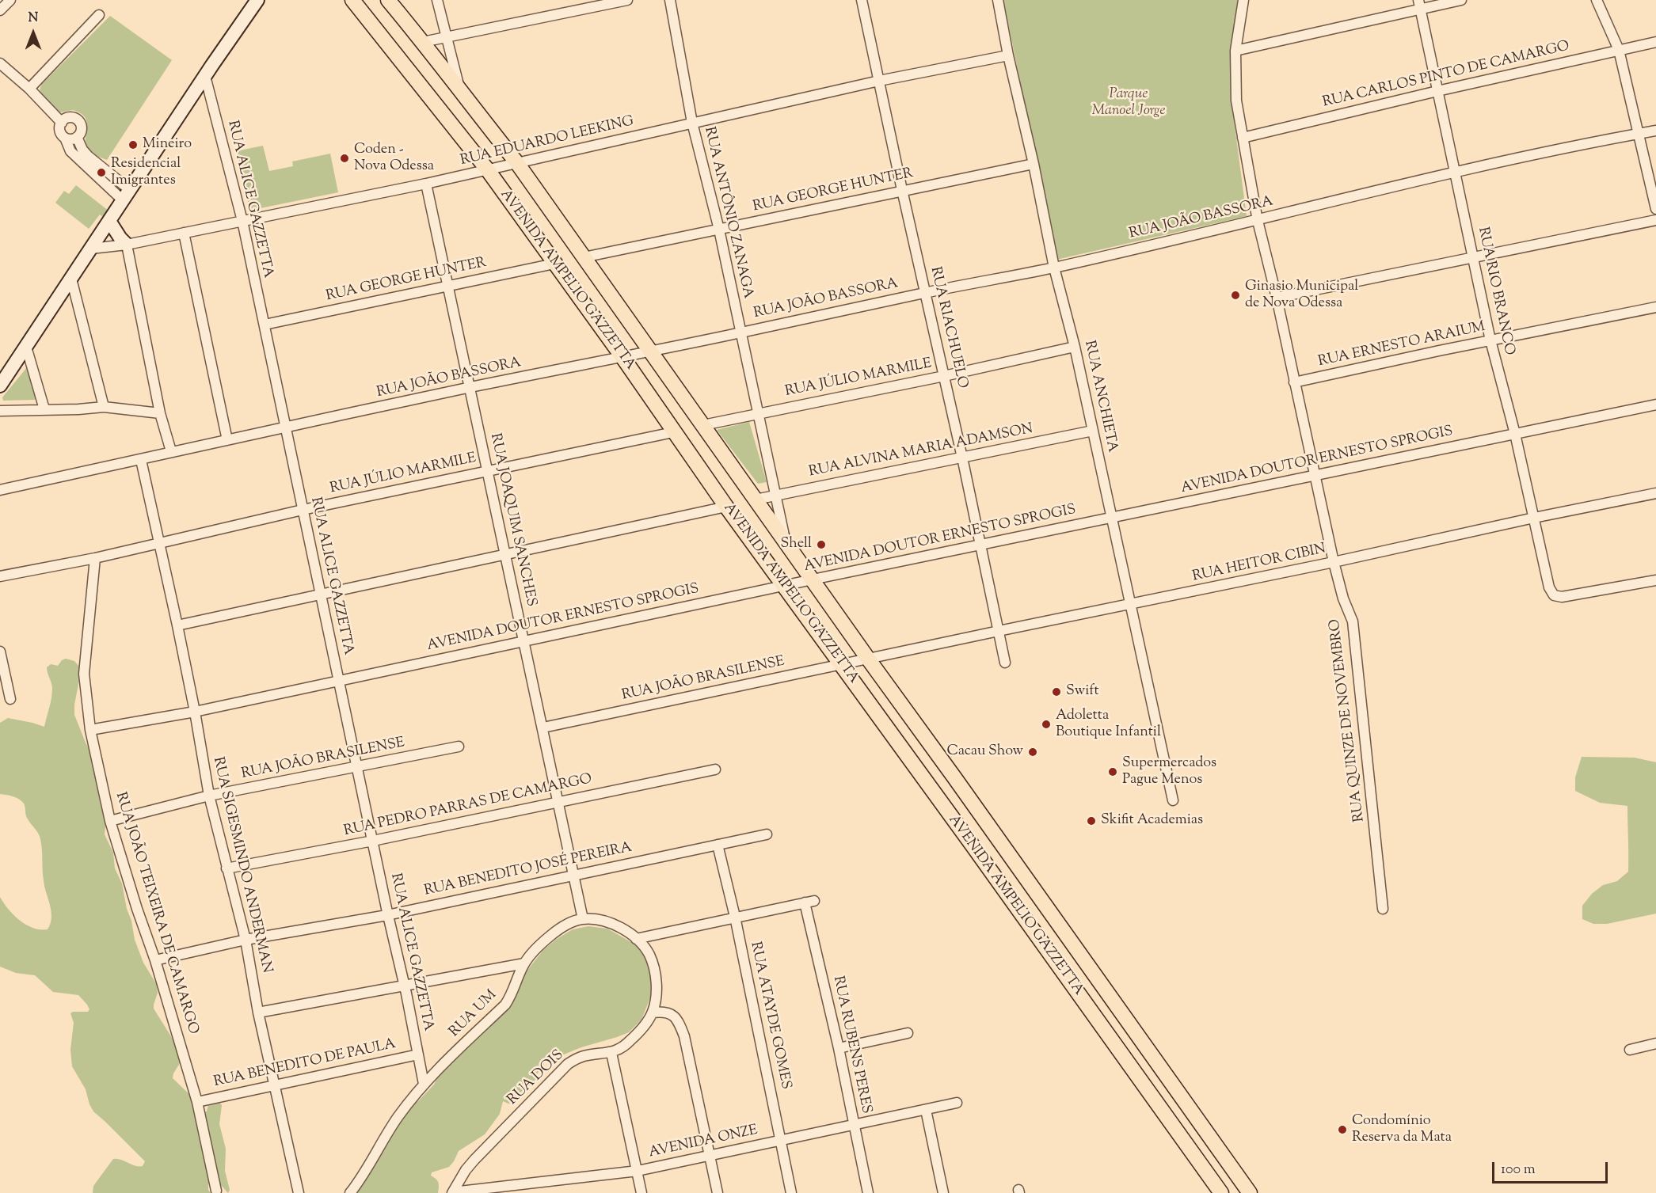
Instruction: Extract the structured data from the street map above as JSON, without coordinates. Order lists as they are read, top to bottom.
{
  "streets": {
    "main road": ["AVENIDA AMPELIO GAZZETTA"],
    "street": [
      "RUA CARLOS PINTO DE CAMARGO",
      "RUA EDUARDO LEEKING",
      "RUA GEORGE HUNTER",
      "RUA ALICE GAZZETTA",
      "RUA ANTÔNIO ZANAGA",
      "RUA JOÃO BASSORA",
      "RUA RIO BRANCO",
      "RUA RIACHUELO",
      "RUA ERNESTO ARAIUM",
      "RUA JÚLIO MARMILE",
      "RUA ANCHIETA",
      "RUA ALVINA MARIA ADAMSON",
      "AVENIDA DOUTOR ERNESTO SPROGIS",
      "RUA JOAQUIM SANCHES",
      "RUA HEITOR CIBIN",
      "RUA JOÃO BRASILENSE",
      "RUA QUINZE DE NOVEMBRO",
      "RUA PEDRO PARRAS DE CAMARGO",
      "RUA SIGESMINDO ANDERMAN",
      "RUA BENEDITO JOSÉ PEREIRA",
      "RUA JOÃO TEIXEIRA DE CAMARGO",
      "RUA UM",
      "RUA ATAYDE GOMES",
      "RUA RUBENS PERES",
      "RUA BENEDITO DE PAULA",
      "RUA DOIS",
      "AVENIDA ONZE"
    ]
  },
  "crossings": [
    ["RUA CARLOS PINTO DE CAMARGO", "RUA RIO BRANCO"],
    ["RUA CARLOS PINTO DE CAMARGO", "RUA QUINZE DE NOVEMBRO"],
    ["RUA EDUARDO LEEKING", "RUA ALICE GAZZETTA"],
    ["RUA EDUARDO LEEKING", "RUA ANTÔNIO ZANAGA"],
    ["RUA EDUARDO LEEKING", "AVENIDA AMPELIO GAZZETTA"],
    ["RUA EDUARDO LEEKING", "RUA RIACHUELO"],
    ["RUA EDUARDO LEEKING", "RUA ANCHIETA"],
    ["RUA EDUARDO LEEKING", "RUA JOAQUIM SANCHES"],
    ["RUA GEORGE HUNTER", "RUA ALICE GAZZETTA"],
    ["RUA GEORGE HUNTER", "RUA ANTÔNIO ZANAGA"],
    ["RUA GEORGE HUNTER", "AVENIDA AMPELIO GAZZETTA"],
    ["RUA GEORGE HUNTER", "RUA RIACHUELO"],
    ["RUA GEORGE HUNTER", "RUA ANCHIETA"],
    ["RUA GEORGE HUNTER", "RUA JOAQUIM SANCHES"],
    ["RUA ALICE GAZZETTA", "RUA JOÃO BASSORA"],
    ["RUA ALICE GAZZETTA", "RUA JÚLIO MARMILE"],
    ["RUA ALICE GAZZETTA", "AVENIDA DOUTOR ERNESTO SPROGIS"],
    ["RUA ALICE GAZZETTA", "RUA JOÃO BRASILENSE"],
    ["RUA ALICE GAZZETTA", "RUA PEDRO PARRAS DE CAMARGO"],
    ["RUA ALICE GAZZETTA", "RUA BENEDITO JOSÉ PEREIRA"],
    ["RUA ALICE GAZZETTA", "RUA UM"],
    ["RUA ALICE GAZZETTA", "RUA BENEDITO DE PAULA"],
    ["RUA ANTÔNIO ZANAGA", "RUA JOÃO BASSORA"],
    ["RUA ANTÔNIO ZANAGA", "AVENIDA AMPELIO GAZZETTA"],
    ["RUA ANTÔNIO ZANAGA", "RUA JÚLIO MARMILE"],
    ["RUA ANTÔNIO ZANAGA", "RUA ALVINA MARIA ADAMSON"],
    ["RUA JOÃO BASSORA", "AVENIDA AMPELIO GAZZETTA"],
    ["RUA JOÃO BASSORA", "RUA RIO BRANCO"],
    ["RUA JOÃO BASSORA", "RUA RIACHUELO"],
    ["RUA JOÃO BASSORA", "RUA ANCHIETA"],
    ["RUA JOÃO BASSORA", "RUA JOAQUIM SANCHES"],
    ["RUA JOÃO BASSORA", "RUA QUINZE DE NOVEMBRO"],
    ["RUA JOÃO BASSORA", "RUA SIGESMINDO ANDERMAN"],
    ["AVENIDA AMPELIO GAZZETTA", "RUA JÚLIO MARMILE"],
    ["AVENIDA AMPELIO GAZZETTA", "RUA ALVINA MARIA ADAMSON"],
    ["AVENIDA AMPELIO GAZZETTA", "AVENIDA DOUTOR ERNESTO SPROGIS"],
    ["AVENIDA AMPELIO GAZZETTA", "RUA HEITOR CIBIN"],
    ["AVENIDA AMPELIO GAZZETTA", "RUA JOÃO BRASILENSE"],
    ["RUA RIO BRANCO", "RUA ERNESTO ARAIUM"],
    ["RUA RIO BRANCO", "AVENIDA DOUTOR ERNESTO SPROGIS"],
    ["RUA RIO BRANCO", "RUA HEITOR CIBIN"],
    ["RUA RIACHUELO", "RUA JÚLIO MARMILE"],
    ["RUA RIACHUELO", "RUA ALVINA MARIA ADAMSON"],
    ["RUA RIACHUELO", "AVENIDA DOUTOR ERNESTO SPROGIS"],
    ["RUA RIACHUELO", "RUA HEITOR CIBIN"],
    ["RUA ERNESTO ARAIUM", "RUA QUINZE DE NOVEMBRO"],
    ["RUA JÚLIO MARMILE", "RUA ANCHIETA"],
    ["RUA JÚLIO MARMILE", "RUA JOAQUIM SANCHES"],
    ["RUA JÚLIO MARMILE", "RUA SIGESMINDO ANDERMAN"],
    ["RUA JÚLIO MARMILE", "RUA JOÃO TEIXEIRA DE CAMARGO"],
    ["RUA ANCHIETA", "RUA ALVINA MARIA ADAMSON"],
    ["RUA ANCHIETA", "AVENIDA DOUTOR ERNESTO SPROGIS"],
    ["RUA ANCHIETA", "RUA HEITOR CIBIN"],
    ["AVENIDA DOUTOR ERNESTO SPROGIS", "RUA JOAQUIM SANCHES"],
    ["AVENIDA DOUTOR ERNESTO SPROGIS", "RUA QUINZE DE NOVEMBRO"],
    ["AVENIDA DOUTOR ERNESTO SPROGIS", "RUA SIGESMINDO ANDERMAN"],
    ["AVENIDA DOUTOR ERNESTO SPROGIS", "RUA JOÃO TEIXEIRA DE CAMARGO"],
    ["RUA JOAQUIM SANCHES", "RUA JOÃO BRASILENSE"],
    ["RUA JOAQUIM SANCHES", "RUA PEDRO PARRAS DE CAMARGO"],
    ["RUA JOAQUIM SANCHES", "RUA BENEDITO JOSÉ PEREIRA"],
    ["RUA JOAQUIM SANCHES", "RUA UM"],
    ["RUA HEITOR CIBIN", "RUA JOÃO BRASILENSE"],
    ["RUA HEITOR CIBIN", "RUA QUINZE DE NOVEMBRO"],
    ["RUA JOÃO BRASILENSE", "RUA SIGESMINDO ANDERMAN"],
    ["RUA JOÃO BRASILENSE", "RUA JOÃO TEIXEIRA DE CAMARGO"],
    ["RUA PEDRO PARRAS DE CAMARGO", "RUA SIGESMINDO ANDERMAN"],
    ["RUA SIGESMINDO ANDERMAN", "RUA BENEDITO JOSÉ PEREIRA"],
    ["RUA SIGESMINDO ANDERMAN", "RUA BENEDITO DE PAULA"],
    ["RUA BENEDITO JOSÉ PEREIRA", "RUA JOÃO TEIXEIRA DE CAMARGO"],
    ["RUA BENEDITO JOSÉ PEREIRA", "RUA ATAYDE GOMES"],
    ["RUA JOÃO TEIXEIRA DE CAMARGO", "RUA BENEDITO DE PAULA"],
    ["RUA UM", "RUA DOIS"],
    ["RUA ATAYDE GOMES", "RUA RUBENS PERES"],
    ["RUA ATAYDE GOMES", "AVENIDA ONZE"],
    ["RUA RUBENS PERES", "AVENIDA ONZE"],
    ["RUA DOIS", "AVENIDA ONZE"]
  ],
  "parks": ["Parque Manoel Jorge"],
  "places": [
    "Mineiro",
    "Coden - Nova Odessa",
    "Residencial Imigrantes",
    "Ginasio Municipal de Nova Odessa",
    "Shell",
    "Swift",
    "Adoletta Boutique Infantil",
    "Cacau Show",
    "Supermercados Pague Menos",
    "Skifit Academias",
    "Condomínio Reserva da Mata"
  ],
  "scale_bar": "100 m",
  "north": "top"
}
